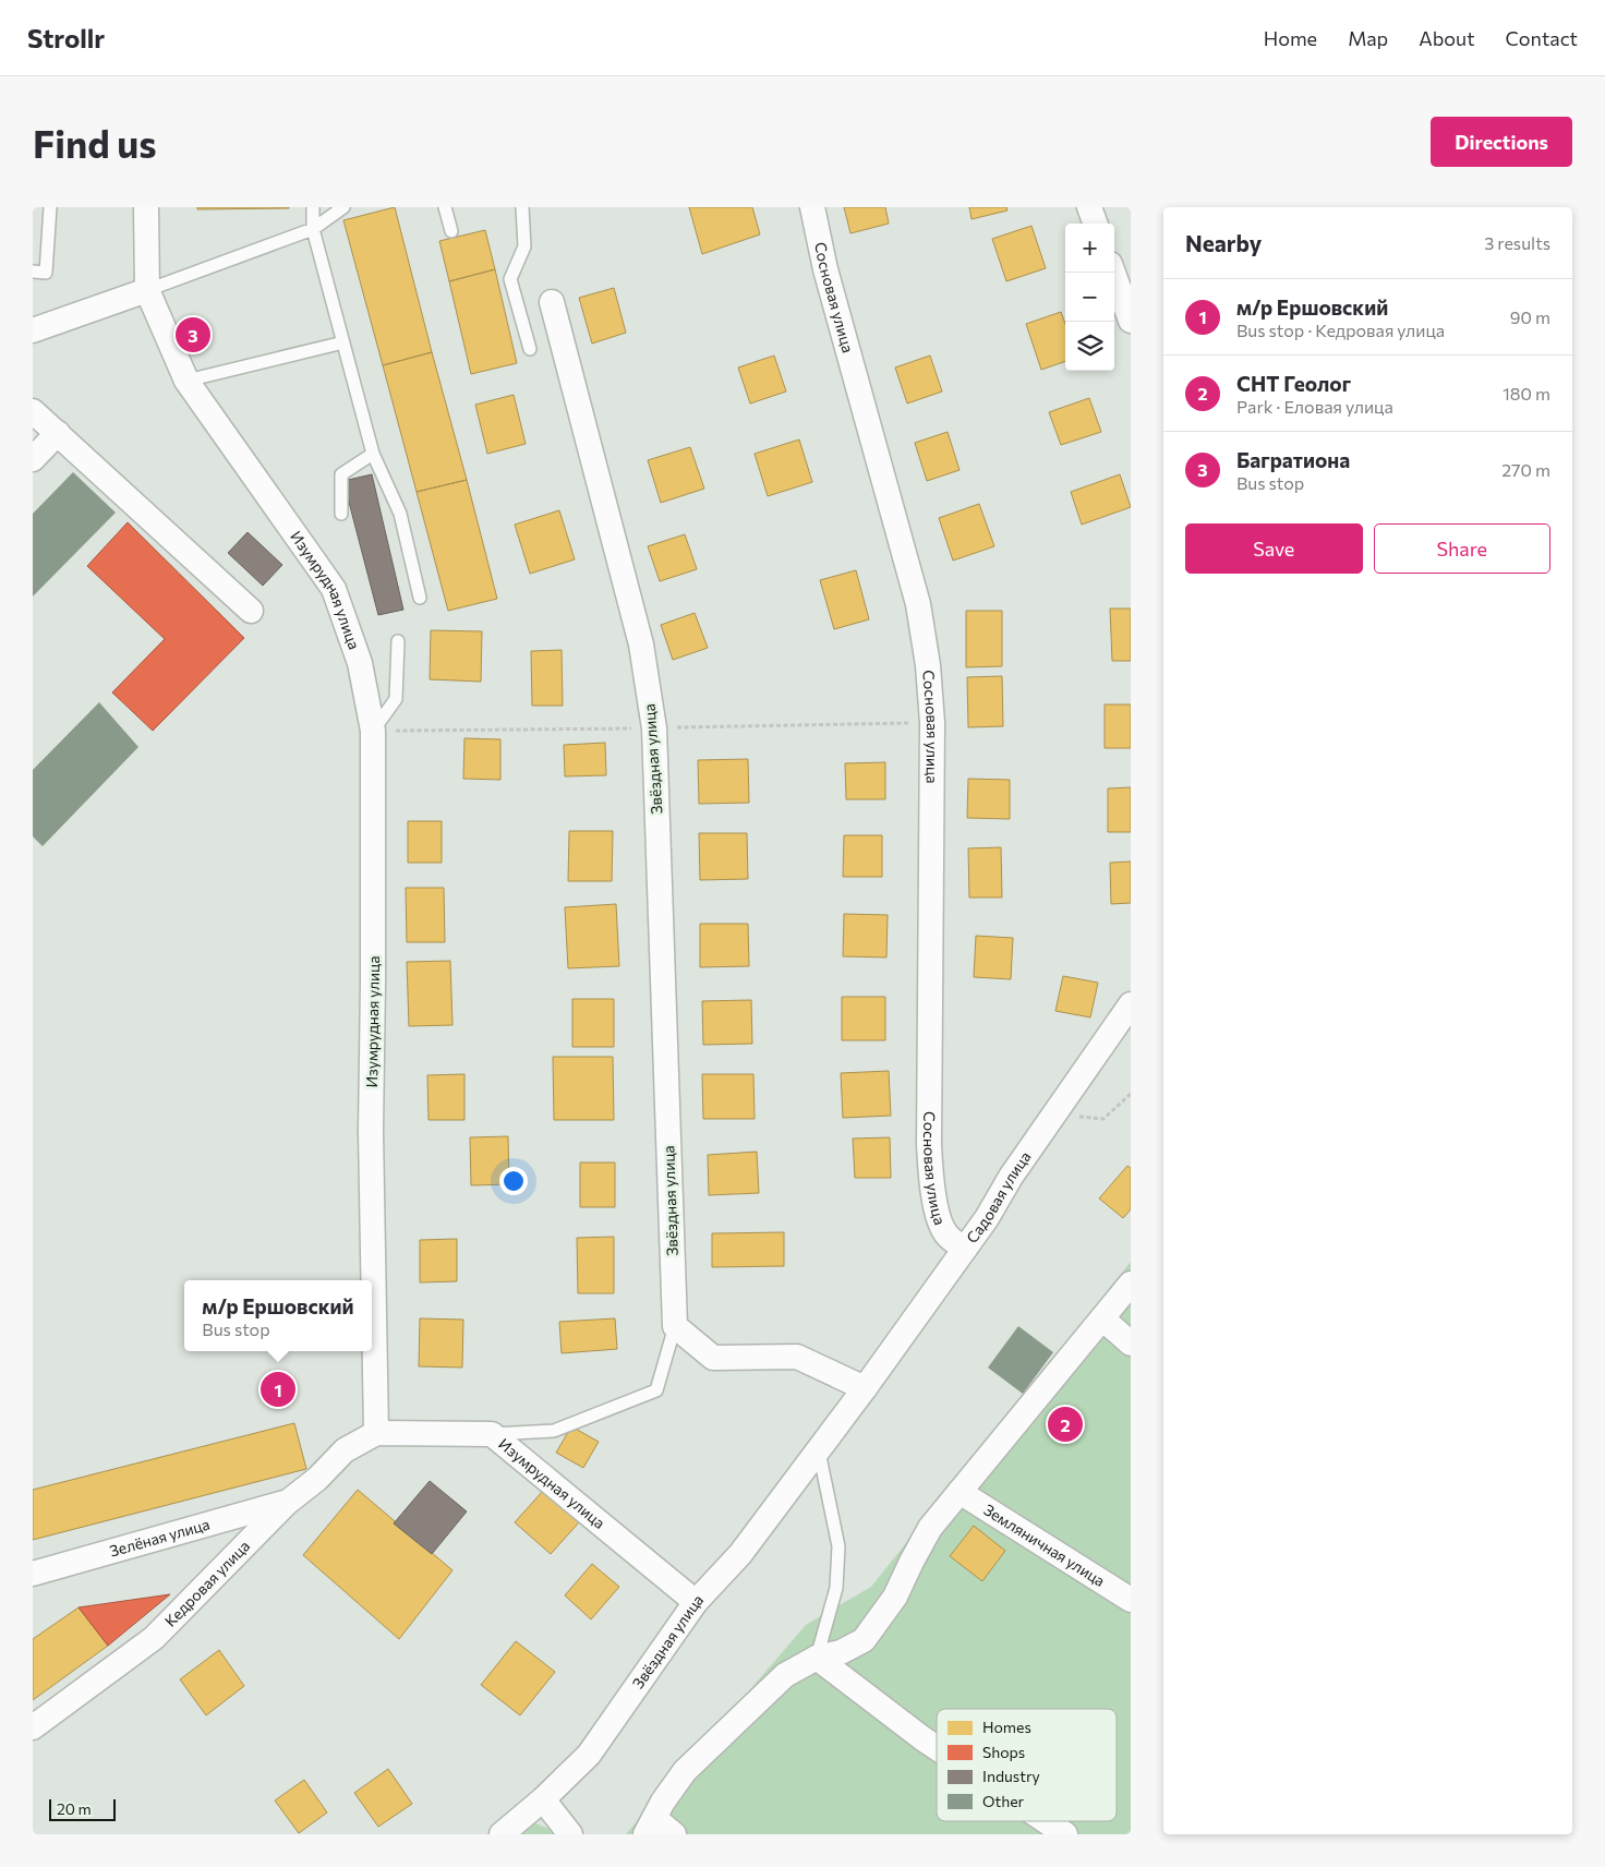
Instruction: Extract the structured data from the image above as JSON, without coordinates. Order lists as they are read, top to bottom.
{
  "streets": {
    "street": [
      "Сосновая улица",
      "Изумрудная улица",
      "Звёздная улица",
      "Садовая улица",
      "Зелёная улица",
      "Земляничная улица",
      "Кедровая улица"
    ]
  },
  "crossings": [
    ["Сосновая улица", "Садовая улица"],
    ["Изумрудная улица", "Звёздная улица"],
    ["Изумрудная улица", "Кедровая улица"],
    ["Звёздная улица", "Садовая улица"],
    ["Зелёная улица", "Кедровая улица"]
  ],
  "legend": [
    "Homes",
    "Shops",
    "Industry",
    "Other"
  ],
  "scale_bar": "20 m",
  "page": {
    "header": "Strollr",
    "nav": [
      "Home",
      "Map",
      "About",
      "Contact"
    ],
    "buttons": [
      "Directions",
      ["Save", "Share"]
    ],
    "title": "Find us",
    "heading": ["Nearby", "3 results"],
    "map_buttons": ["+", "−"],
    "list": [
      {
        "mark": "1",
        "name": "м/р Ершовский",
        "note": "Bus stop · Кедровая улица",
        "value": "90 m"
      },
      {
        "mark": "2",
        "name": "СНТ Геолог",
        "note": "Park · Еловая улица",
        "value": "180 m"
      },
      {
        "mark": "3",
        "name": "Багратиона",
        "note": "Bus stop",
        "value": "270 m"
      }
    ],
    "pins": ["3", "1", "2"],
    "popup": ["м/р Ершовский", "Bus stop"],
    "scale": "20 m"
  }
}
